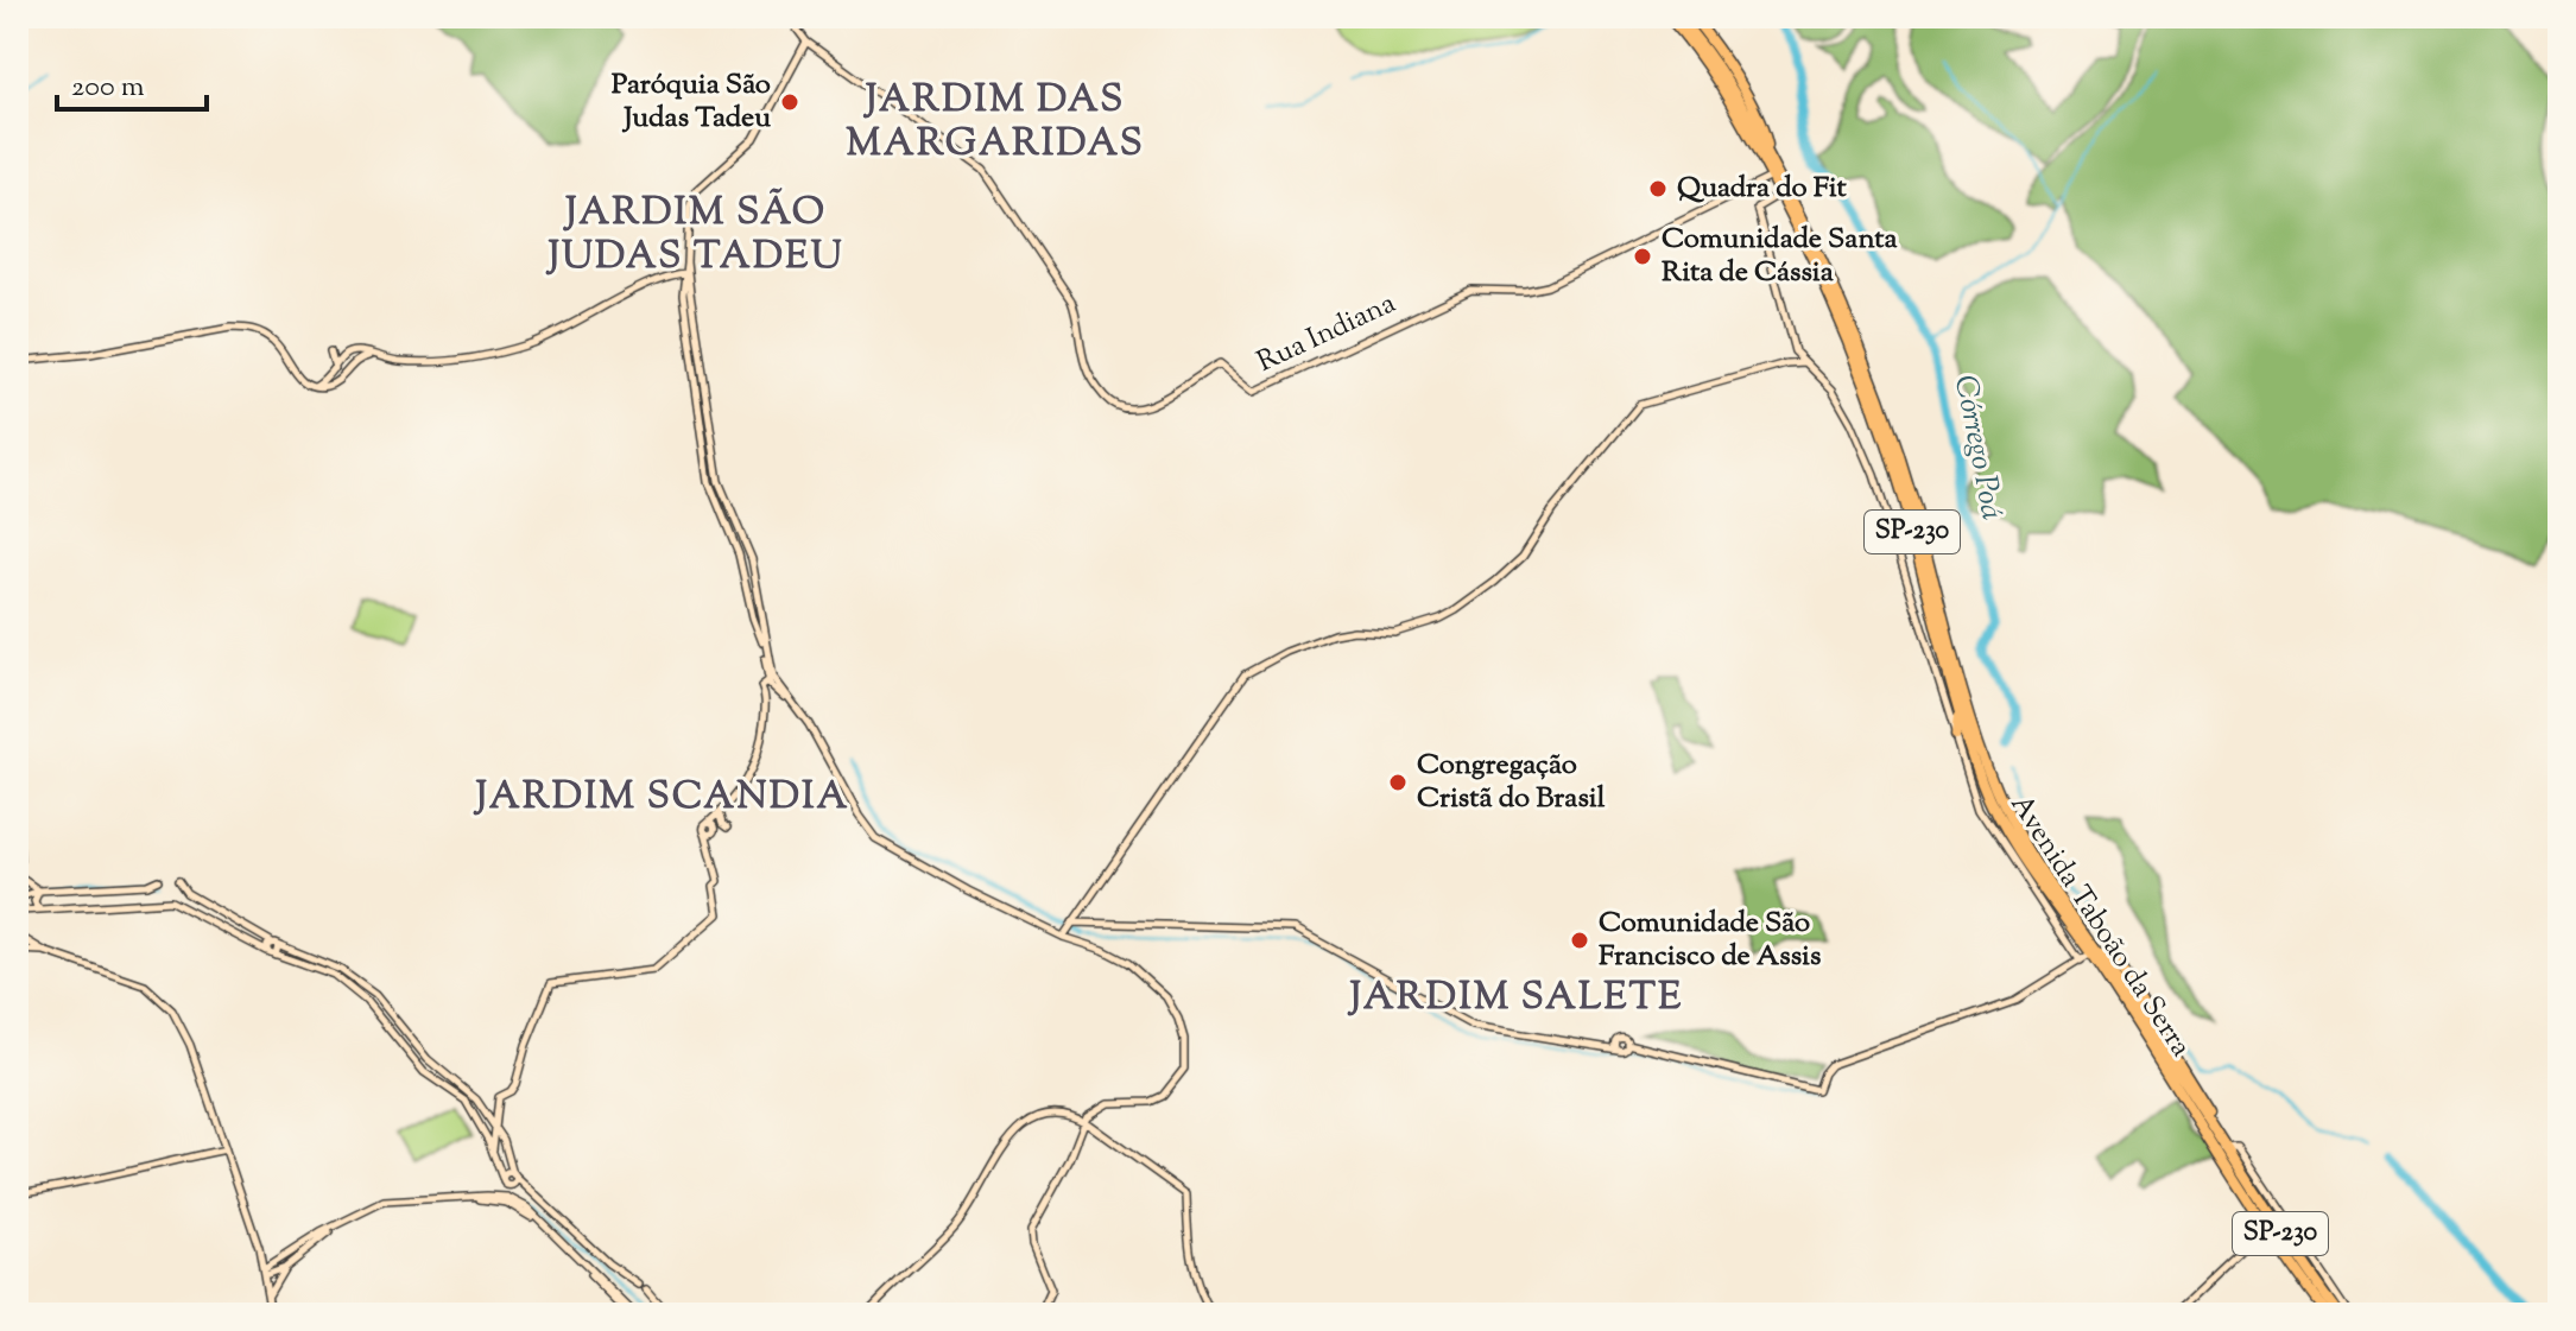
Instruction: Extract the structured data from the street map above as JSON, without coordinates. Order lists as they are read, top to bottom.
{
  "streets": {
    "highway": ["SP-230", "Avenida Taboão da Serra"],
    "street": ["Rua Indiana"]
  },
  "crossings": [
    ["Rua Indiana", "Avenida Taboão da Serra"],
    ["SP-230", "Avenida Taboão da Serra"]
  ],
  "districts": [
    "JARDIM DAS MARGARIDAS",
    "JARDIM SÃO JUDAS TADEU",
    "JARDIM SCANDIA",
    "JARDIM SALETE"
  ],
  "water": ["Córrego Poá"],
  "places": [
    "Paróquia São Judas Tadeu",
    "Quadra do Fit",
    "Comunidade Santa Rita de Cássia",
    "Congregação Cristã do Brasil",
    "Comunidade São Francisco de Assis"
  ],
  "scale_bar": "200 m"
}
